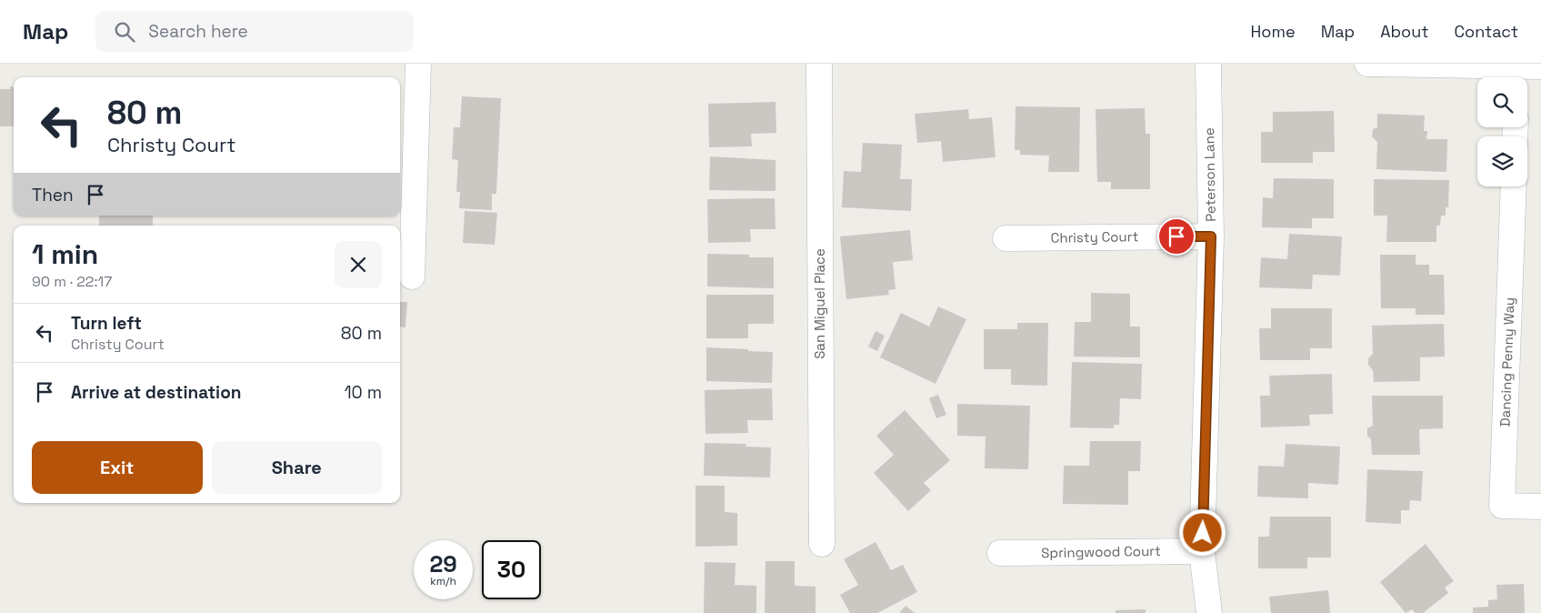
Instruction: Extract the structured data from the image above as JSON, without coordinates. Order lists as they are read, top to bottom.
{
  "streets": {
    "street": [
      "Peterson Lane",
      "Christy Court",
      "San Miguel Place",
      "Dancing Penny Way",
      "Springwood Court"
    ]
  },
  "crossings": [
    ["Peterson Lane", "Christy Court"],
    ["Peterson Lane", "Springwood Court"]
  ],
  "page": {
    "header": "Map",
    "search": "Search here",
    "nav": [
      "Home",
      "Map",
      "About",
      "Contact"
    ],
    "turn": ["80 m", "Christy Court"],
    "then": "Then",
    "heading": ["1 min", "90 m · 22:17"],
    "list": [
      {
        "name": "Turn left",
        "note": "Christy Court",
        "value": "80 m"
      },
      {
        "name": "Arrive at destination",
        "value": "10 m"
      }
    ],
    "buttons": ["Exit", "Share"],
    "speed": "29 km/h",
    "limit": "30"
  }
}
